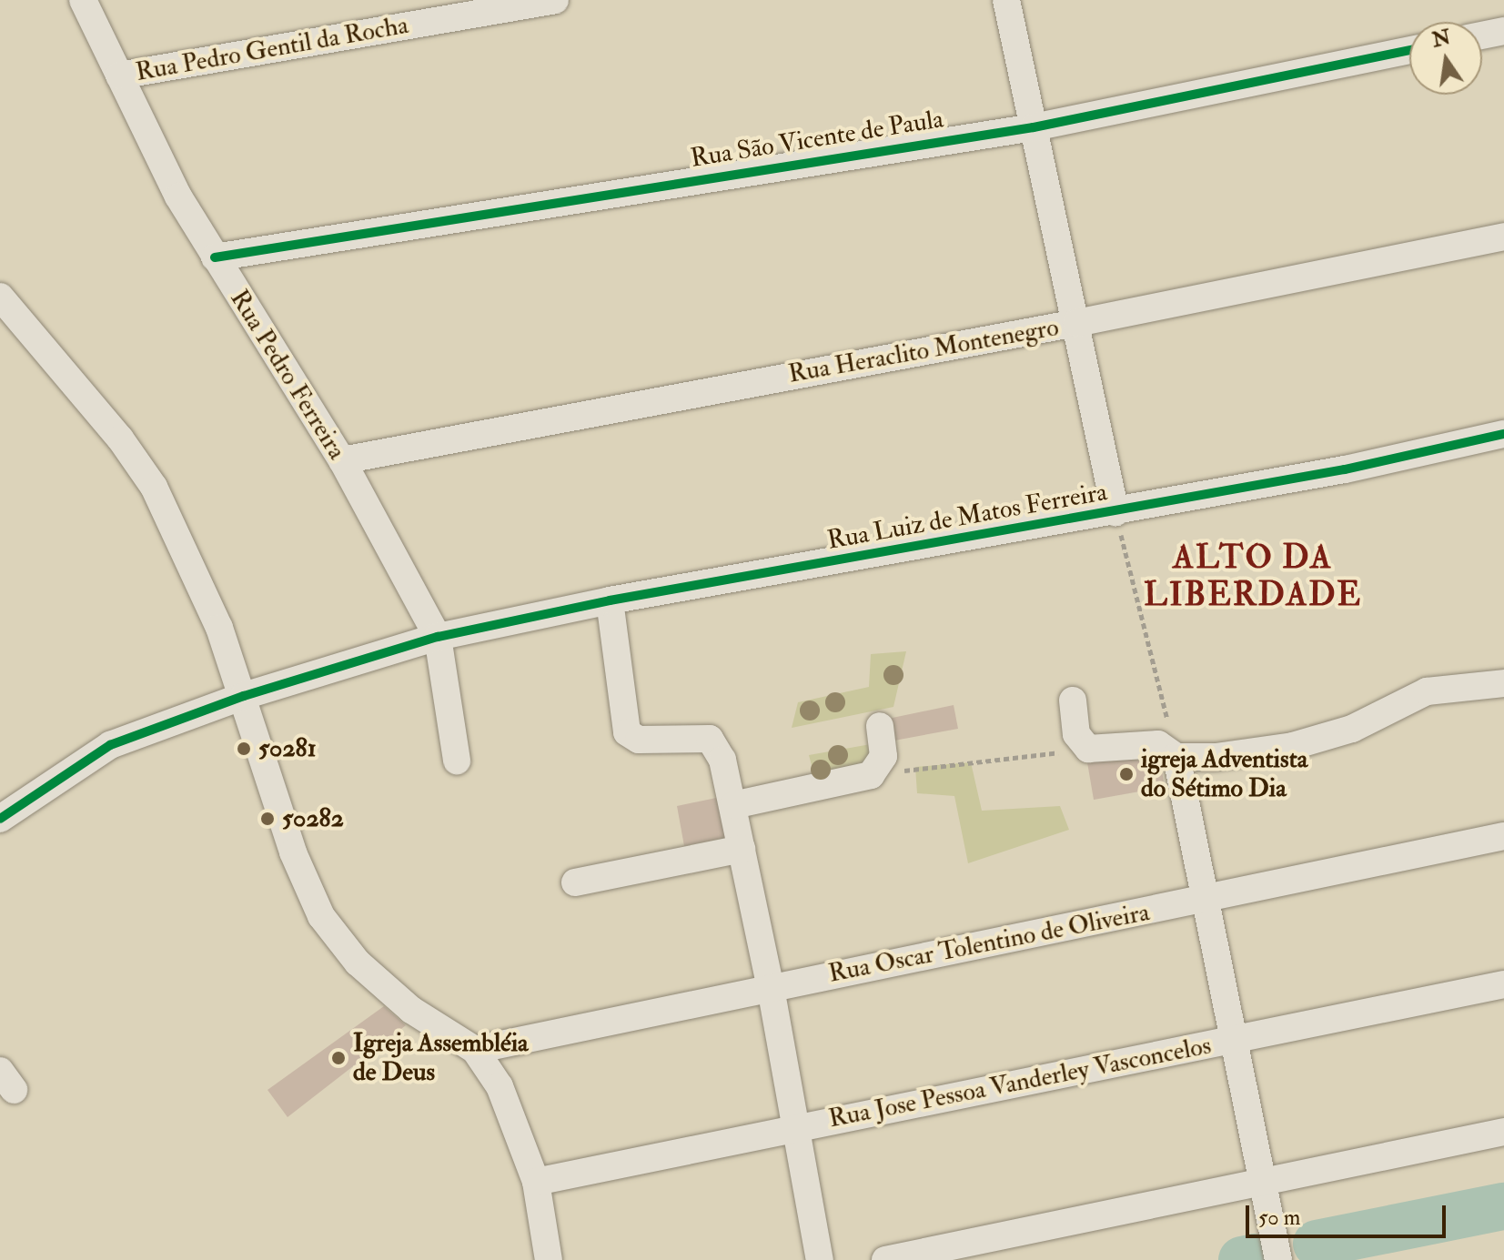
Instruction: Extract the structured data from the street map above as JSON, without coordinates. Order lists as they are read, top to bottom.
{
  "streets": {
    "street": [
      "Rua Pedro Gentil da Rocha",
      "Rua São Vicente de Paula",
      "Rua Heraclito Montenegro",
      "Rua Pedro Ferreira",
      "Rua Luiz de Matos Ferreira",
      "Rua Oscar Tolentino de Oliveira",
      "Rua Jose Pessoa Vanderley Vasconcelos"
    ]
  },
  "crossings": [
    ["Rua Pedro Gentil da Rocha", "Rua Pedro Ferreira"],
    ["Rua São Vicente de Paula", "Rua Pedro Ferreira"],
    ["Rua Heraclito Montenegro", "Rua Pedro Ferreira"],
    ["Rua Pedro Ferreira", "Rua Luiz de Matos Ferreira"]
  ],
  "districts": ["ALTO DA LIBERDADE"],
  "places": [
    "50281",
    "igreja Adventista do Sétimo Dia",
    "50282",
    "Igreja Assembléia de Deus"
  ],
  "scale_bar": "50 m",
  "north": "top"
}
